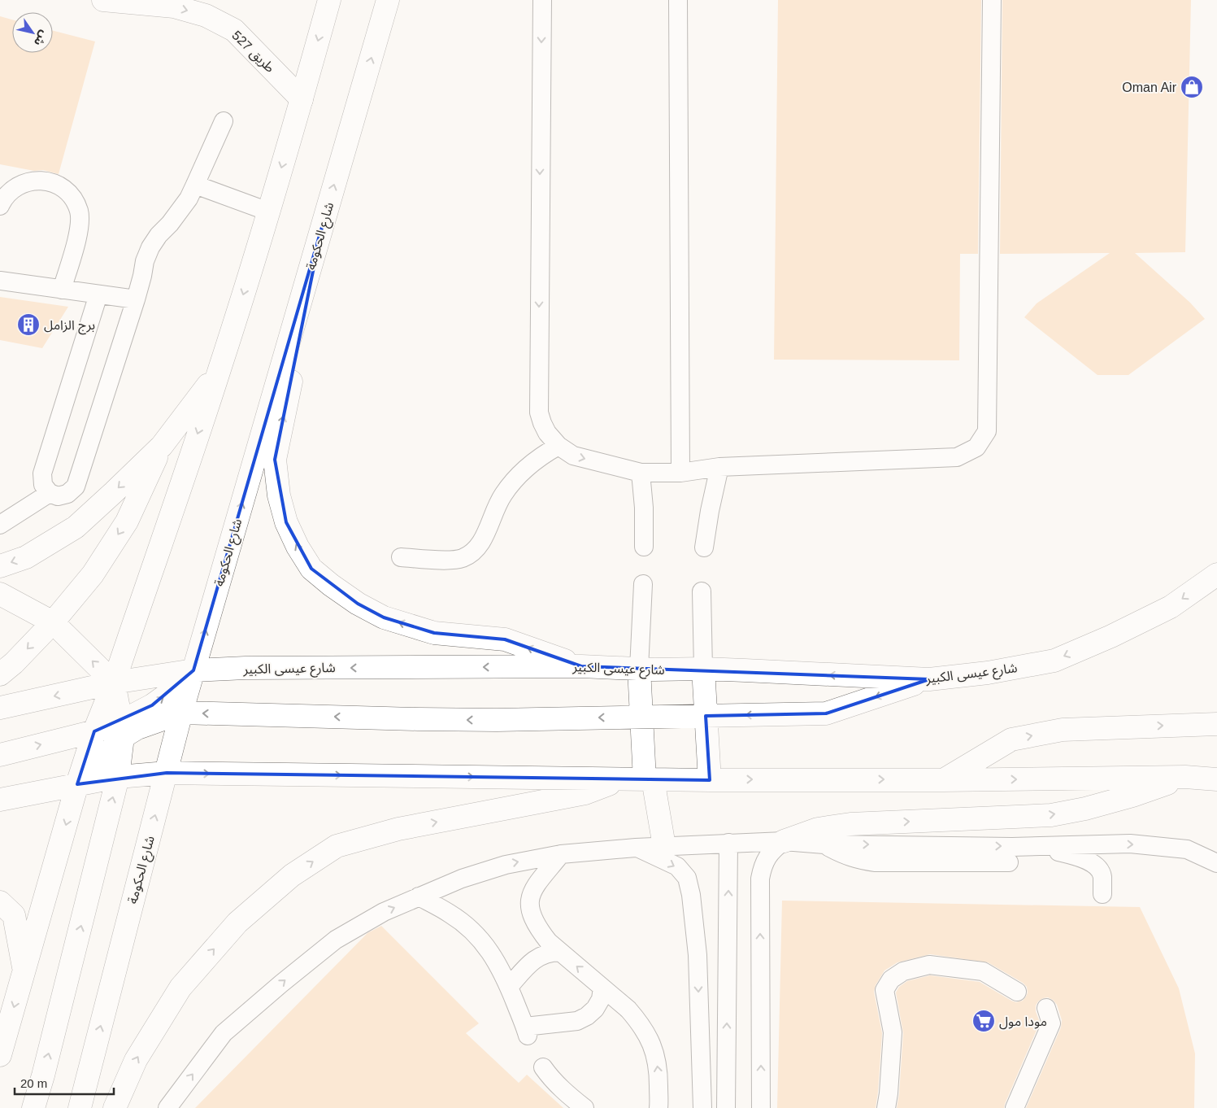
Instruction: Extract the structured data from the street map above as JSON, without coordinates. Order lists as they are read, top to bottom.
{
  "streets": {
    "main road": ["طريق 527", "شارع الحكومة", "شارع عيسى الكبير"]
  },
  "crossings": [
    ["شارع الحكومة", "شارع عيسى الكبير"]
  ],
  "one_way": ["طريق 527"],
  "places": {
    "shop": ["Oman Air"],
    "building": ["برج الزامل"],
    "supermarket": ["مودا مول"]
  },
  "scale_bar": "20 m",
  "north": "bottom right"
}
